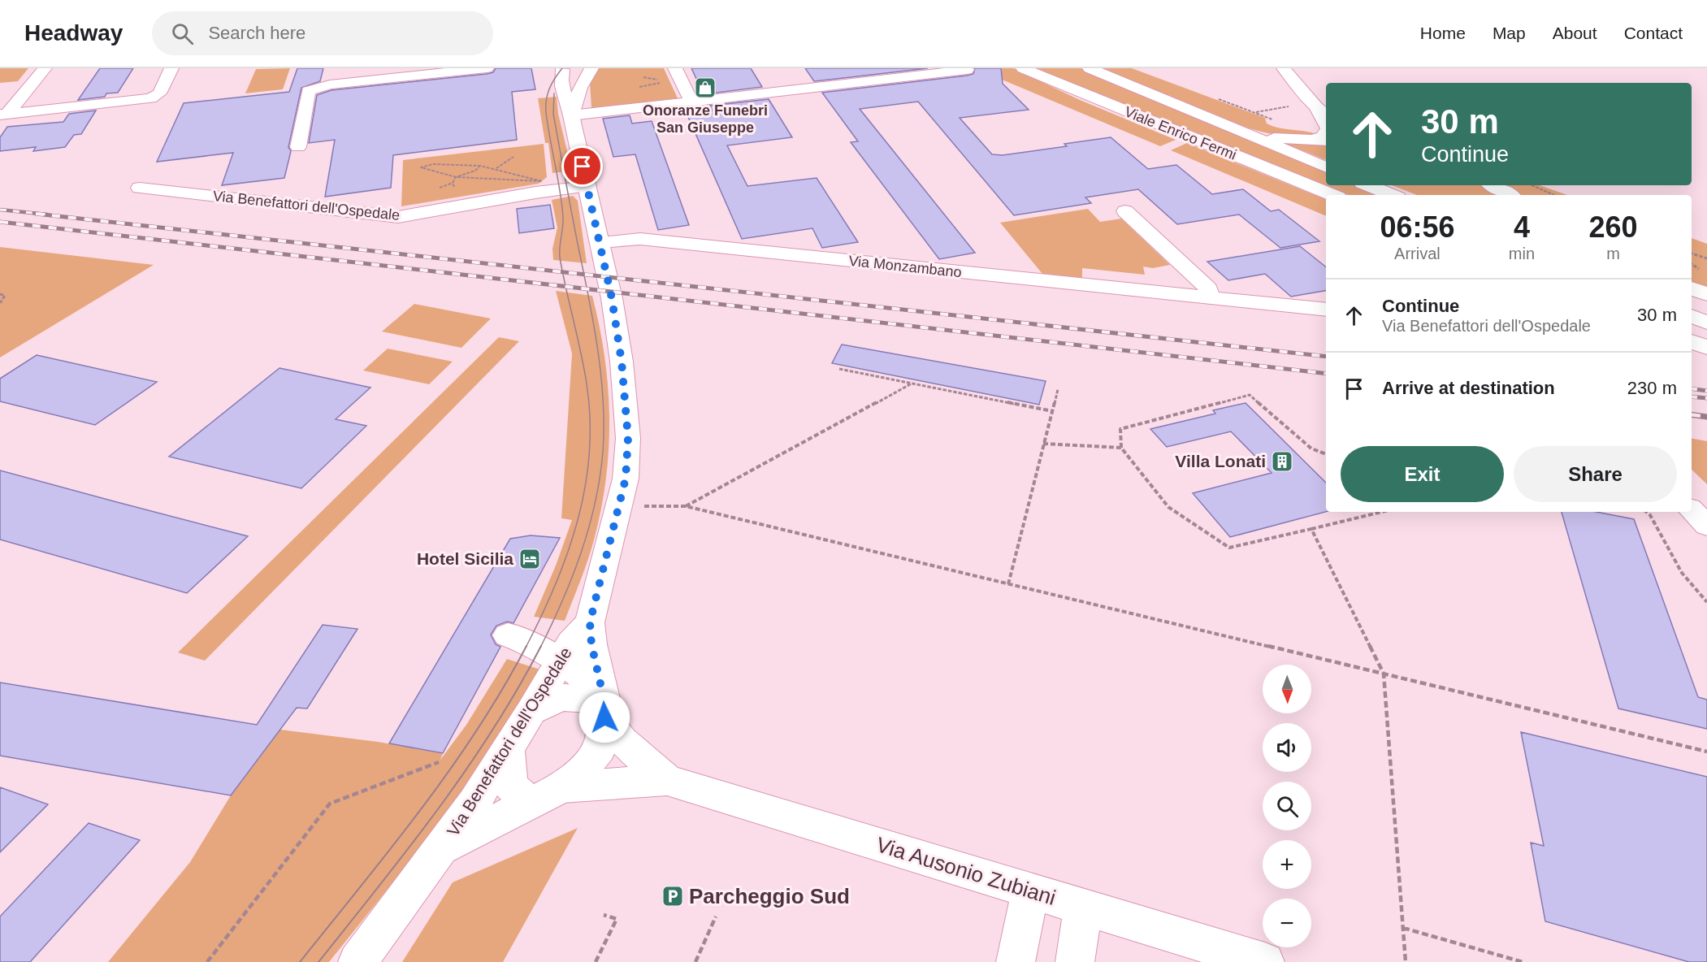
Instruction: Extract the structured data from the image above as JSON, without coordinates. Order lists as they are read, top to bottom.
{
  "streets": {
    "main road": [
      "Viale Enrico Fermi",
      "Via Benefattori dell'Ospedale",
      "Via Monzambano",
      "Via Ausonio Zubiani"
    ]
  },
  "crossings": [
    ["Via Benefattori dell'Ospedale", "Via Monzambano"],
    ["Via Benefattori dell'Ospedale", "Via Ausonio Zubiani"]
  ],
  "places": {
    "shop": ["Onoranze Funebri San Giuseppe"],
    "building": ["Villa Lonati"],
    "hotel": ["Hotel Sicilia"],
    "parking": ["Parcheggio Sud"]
  },
  "north": "bottom",
  "page": {
    "header": "Headway",
    "search": "Search here",
    "nav": [
      "Home",
      "Map",
      "About",
      "Contact"
    ],
    "turn": ["30 m", "Continue"],
    "eta": [
      "06:56",
      "Arrival",
      "4",
      "min",
      "260",
      "m"
    ],
    "list": [
      {
        "name": "Continue",
        "note": "Via Benefattori dell'Ospedale",
        "value": "30 m"
      },
      {
        "name": "Arrive at destination",
        "value": "230 m"
      }
    ],
    "buttons": ["Exit", "Share"],
    "map_buttons": ["+", "−"]
  }
}
